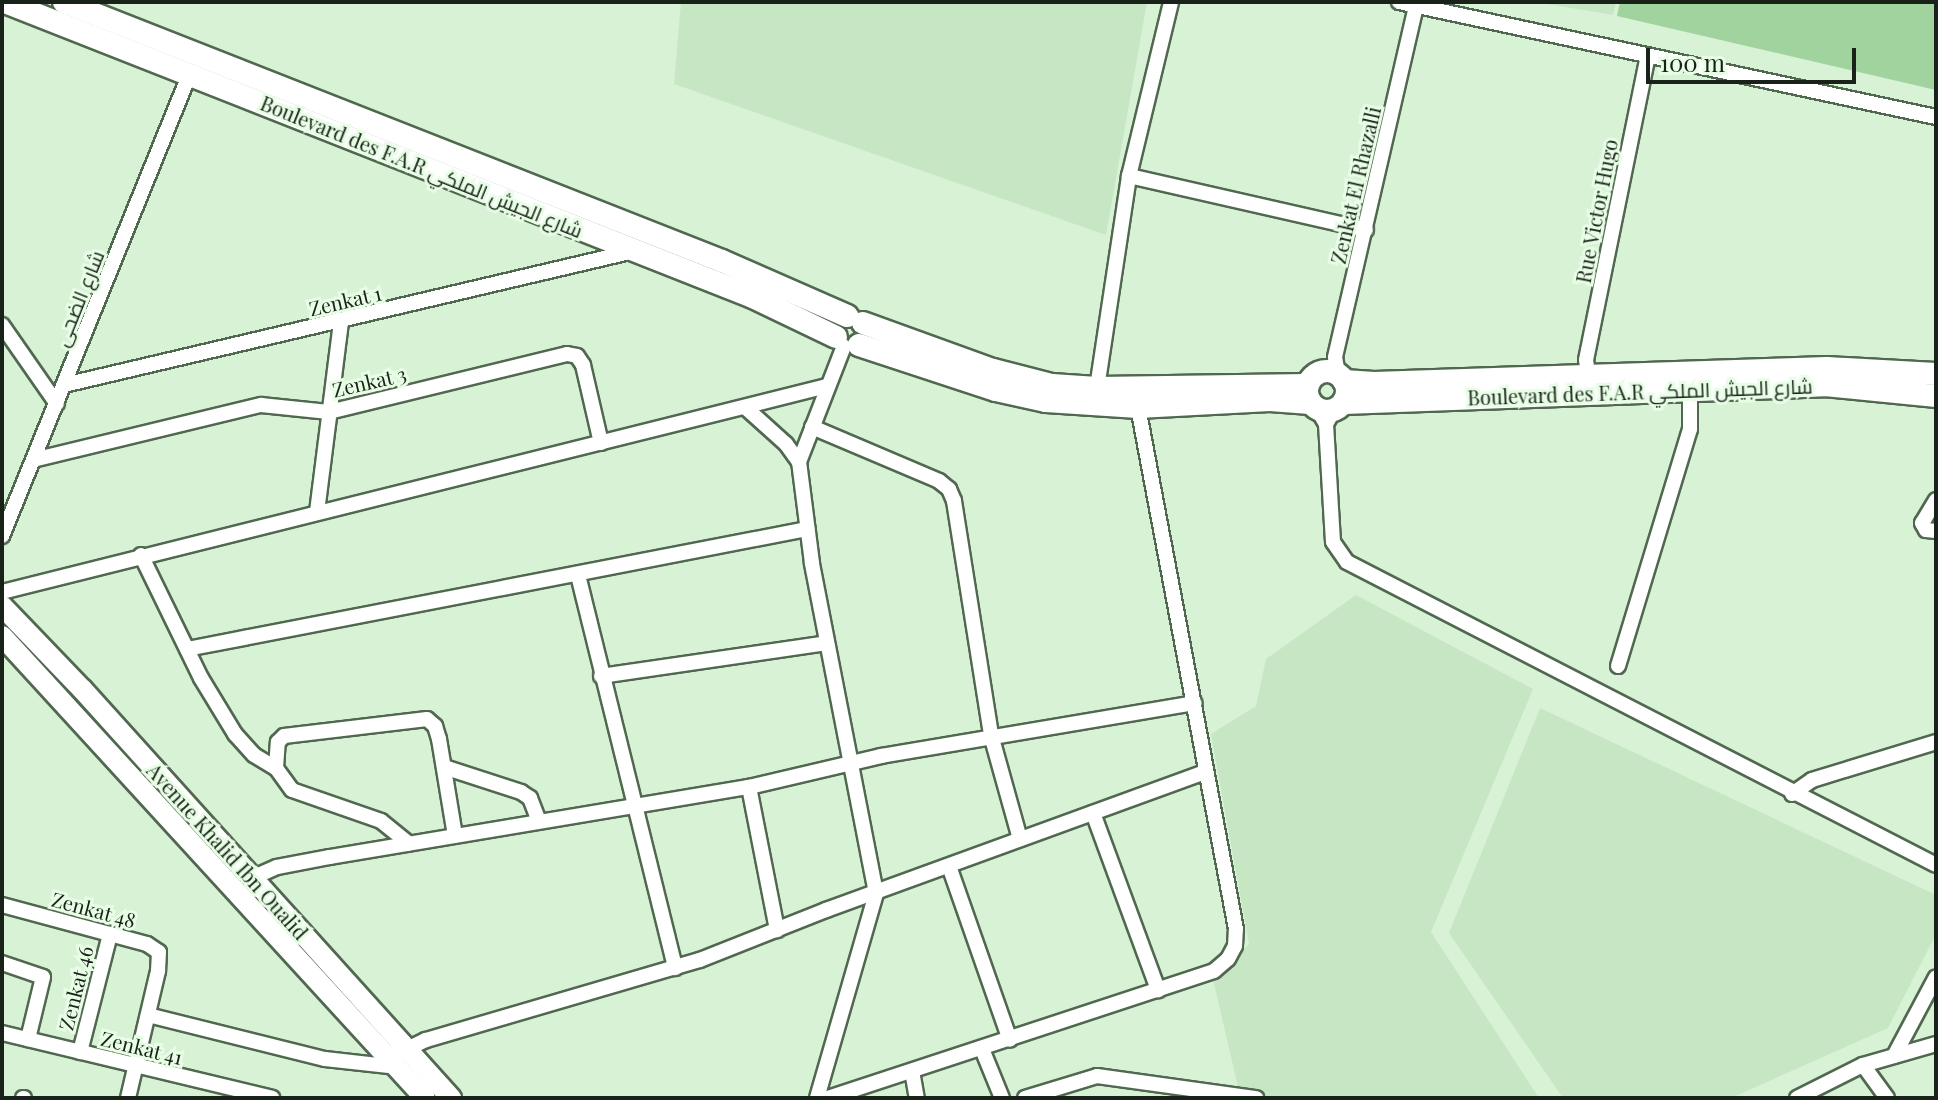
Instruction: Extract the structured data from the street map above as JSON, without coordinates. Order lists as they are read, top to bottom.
{
  "streets": {
    "main road": ["Boulevard des F.A.R شارع الجيش الملكي", "Avenue Khalid Ibn Oualid"],
    "street": [
      "Zenkat El Rhazalli",
      "Rue Victor Hugo",
      "شارع الضحى",
      "Zenkat 1",
      "Zenkat 3",
      "Zenkat 48",
      "Zenkat 46",
      "Zenkat 41"
    ]
  },
  "crossings": [
    ["Boulevard des F.A.R شارع الجيش الملكي", "Zenkat El Rhazalli"],
    ["Boulevard des F.A.R شارع الجيش الملكي", "Rue Victor Hugo"],
    ["Boulevard des F.A.R شارع الجيش الملكي", "شارع الضحى"],
    ["Boulevard des F.A.R شارع الجيش الملكي", "Zenkat 1"],
    ["شارع الضحى", "Zenkat 1"],
    ["شارع الضحى", "Zenkat 3"],
    ["Zenkat 48", "Zenkat 46"],
    ["Zenkat 46", "Zenkat 41"]
  ],
  "scale_bar": "100 m"
}
